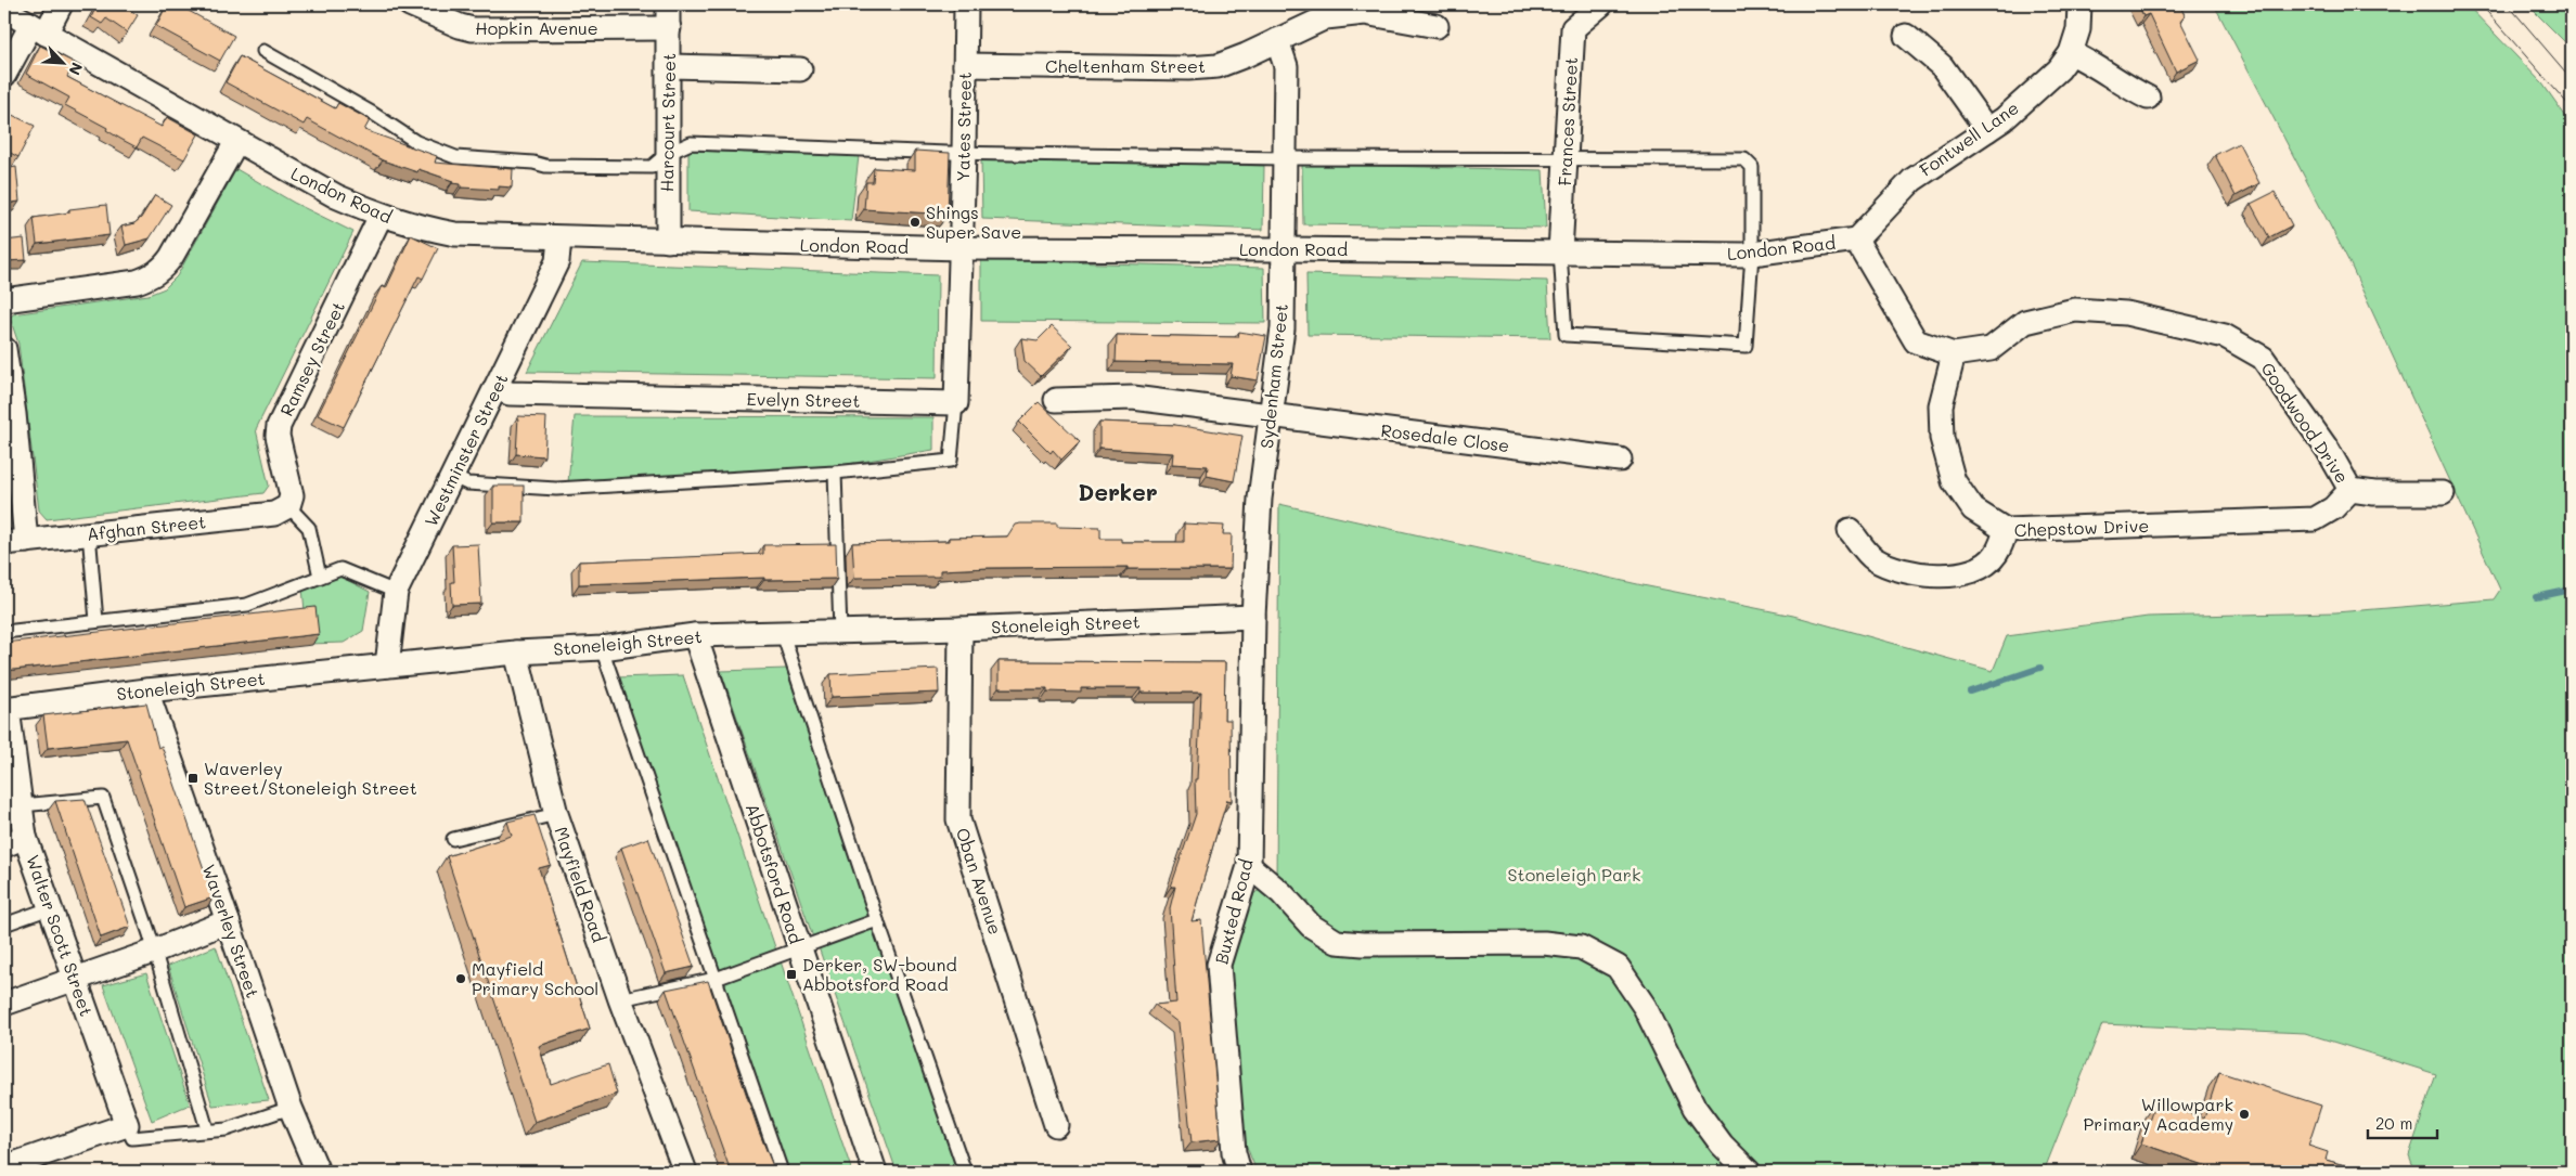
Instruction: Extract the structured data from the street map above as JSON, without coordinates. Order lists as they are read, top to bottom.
{
  "streets": {
    "street": [
      "Hopkin Avenue",
      "Cheltenham Street",
      "Frances Street",
      "Harcourt Street",
      "Yates Street",
      "Fontwell Lane",
      "London Road",
      "Ramsey Street",
      "Sydenham Street",
      "Evelyn Street",
      "Goodwood Drive",
      "Rosedale Close",
      "Westminster Street",
      "Afghan Street",
      "Chepstow Drive",
      "Stoneleigh Street",
      "Abbotsford Road",
      "Oban Avenue",
      "Mayfield Road",
      "Buxted Road",
      "Waverley Street",
      "Walter Scott Street"
    ]
  },
  "crossings": [
    ["Hopkin Avenue", "Harcourt Street"],
    ["Cheltenham Street", "Yates Street"],
    ["Cheltenham Street", "Sydenham Street"],
    ["Frances Street", "London Road"],
    ["Harcourt Street", "London Road"],
    ["Yates Street", "London Road"],
    ["Fontwell Lane", "London Road"],
    ["Fontwell Lane", "Goodwood Drive"],
    ["London Road", "Ramsey Street"],
    ["London Road", "Sydenham Street"],
    ["London Road", "Goodwood Drive"],
    ["London Road", "Westminster Street"],
    ["Ramsey Street", "Afghan Street"],
    ["Sydenham Street", "Rosedale Close"],
    ["Sydenham Street", "Stoneleigh Street"],
    ["Sydenham Street", "Buxted Road"],
    ["Evelyn Street", "Westminster Street"],
    ["Goodwood Drive", "Chepstow Drive"],
    ["Westminster Street", "Stoneleigh Street"],
    ["Stoneleigh Street", "Abbotsford Road"],
    ["Stoneleigh Street", "Oban Avenue"],
    ["Stoneleigh Street", "Mayfield Road"],
    ["Stoneleigh Street", "Buxted Road"],
    ["Stoneleigh Street", "Waverley Street"],
    ["Stoneleigh Street", "Walter Scott Street"]
  ],
  "districts": ["Derker"],
  "parks": ["Stoneleigh Park"],
  "places": {
    "other": ["Shings Super Save", "Mayfield Primary School", "Willowpark Primary Academy"],
    "transit": ["Waverley Street/Stoneleigh Street", "Derker, SW-bound Abbotsford Road"]
  },
  "scale_bar": "20 m",
  "north": "bottom right"
}
